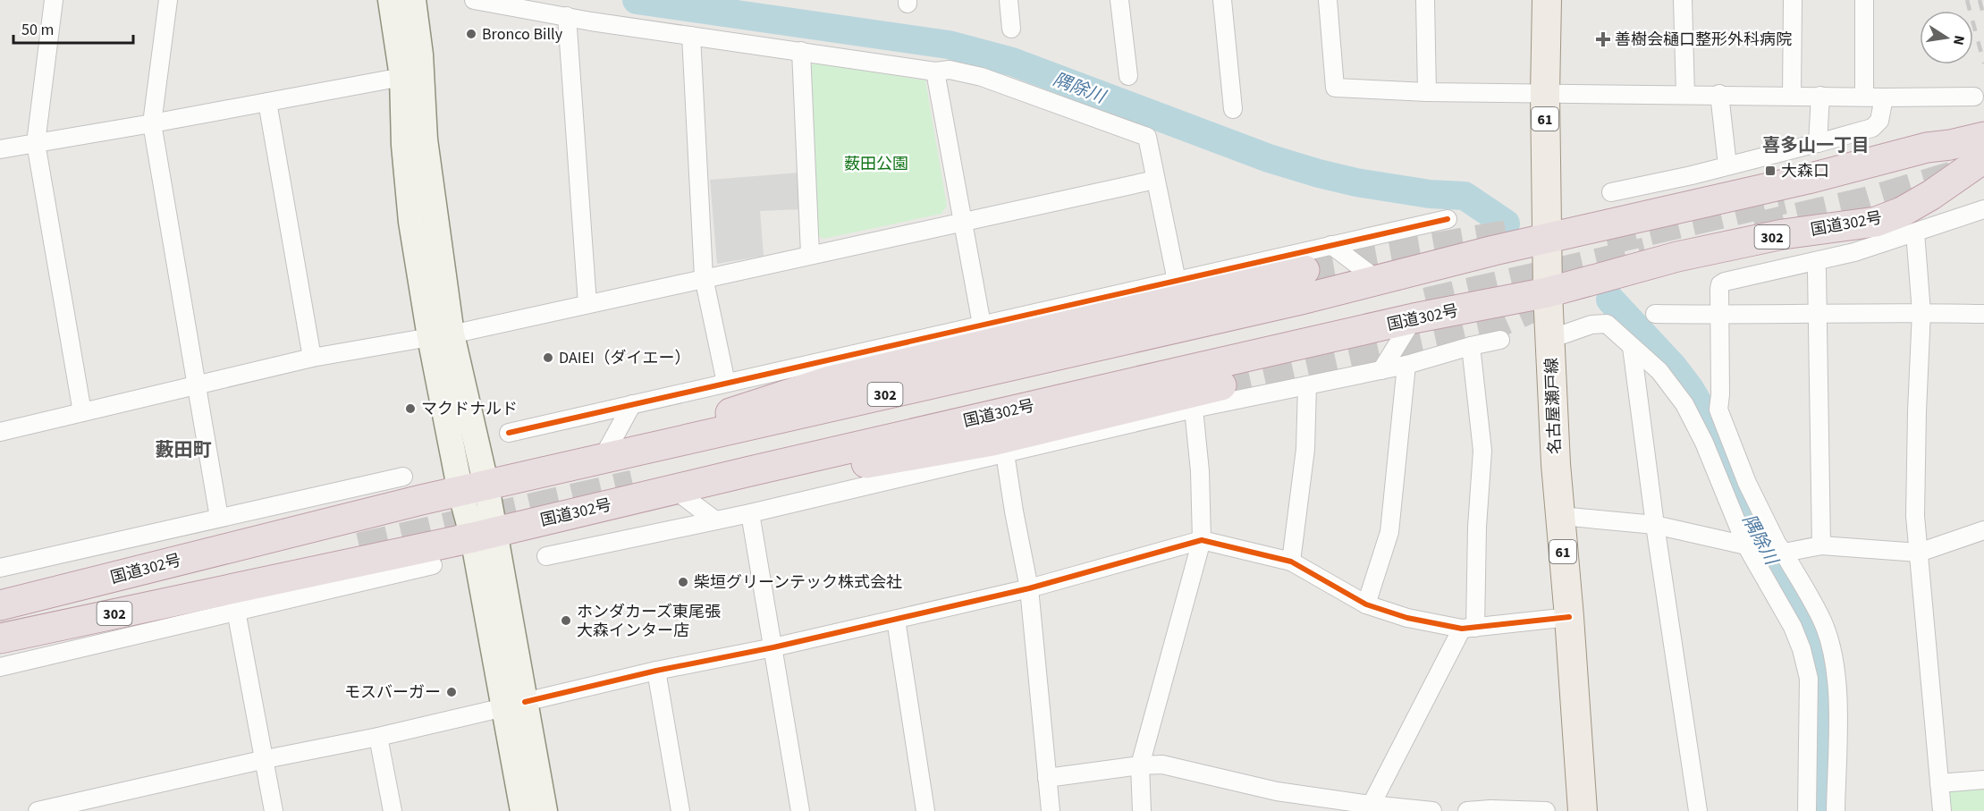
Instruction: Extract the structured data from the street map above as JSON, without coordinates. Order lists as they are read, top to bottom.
{
  "streets": {
    "highway": ["国道302号", "302"],
    "main road": ["61", "名古屋瀬戸線"]
  },
  "crossings": [
    ["国道302号", "名古屋瀬戸線"]
  ],
  "districts": ["喜多山一丁目", "藪田町"],
  "water": ["隅除川"],
  "parks": ["薮田公園"],
  "places": {
    "other": [
      "Bronco Billy",
      "DAIEI（ダイエー）",
      "マクドナルド",
      "柴垣グリーンテック株式会社",
      "ホンダカーズ東尾張 大森インター店",
      "モスバーガー"
    ],
    "health": ["善樹会樋口整形外科病院"],
    "transit": ["大森口"]
  },
  "scale_bar": "50 m",
  "north": "right"
}
